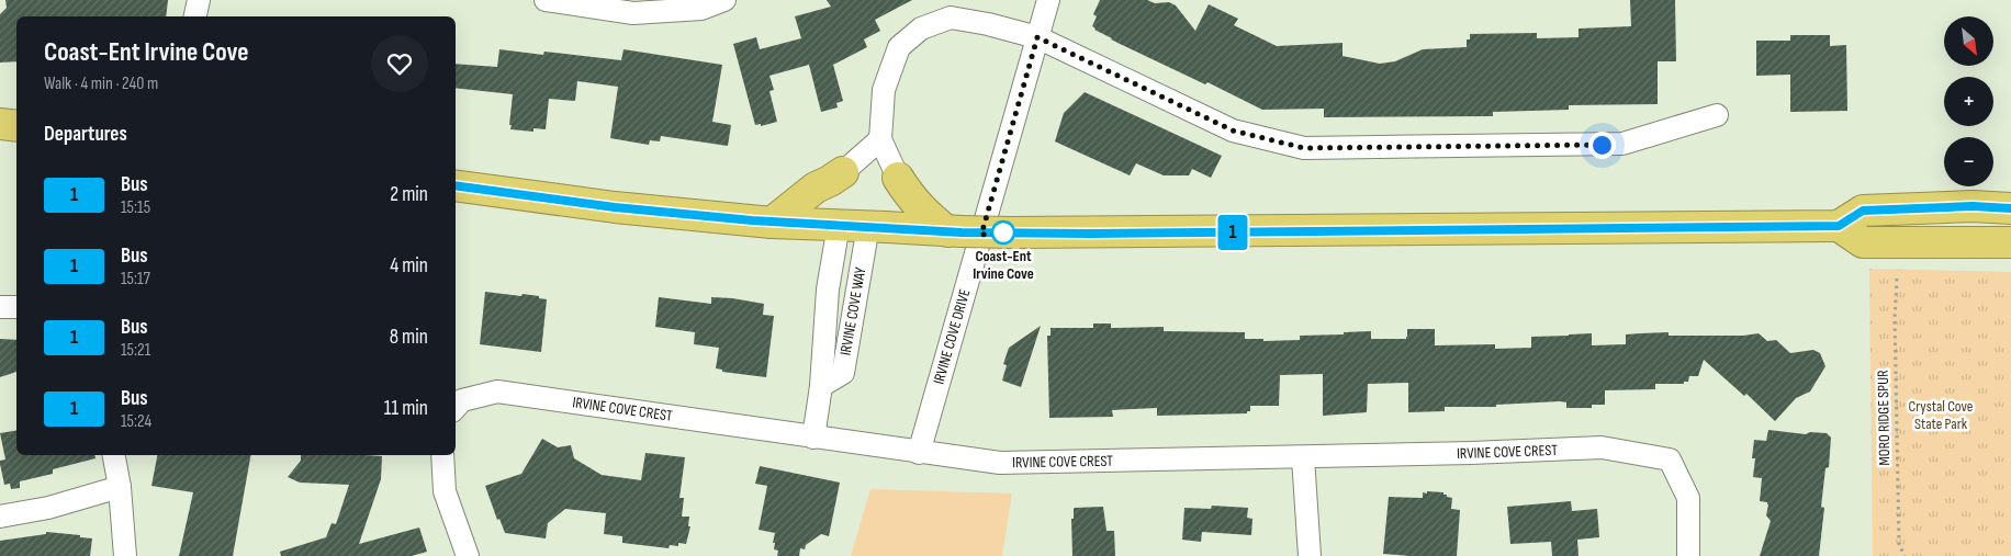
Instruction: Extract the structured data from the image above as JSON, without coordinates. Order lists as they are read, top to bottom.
{
  "streets": {
    "street": ["IRVINE COVE WAY", "IRVINE COVE DRIVE", "IRVINE COVE CREST"],
    "path": ["MORO RIDGE SPUR"]
  },
  "crossings": [
    ["IRVINE COVE WAY", "IRVINE COVE CREST"],
    ["IRVINE COVE DRIVE", "IRVINE COVE CREST"]
  ],
  "parks": ["Crystal Cove State Park"],
  "places": ["Coast-Ent Irvine Cove"],
  "lines": ["bus line 1"],
  "north": "bottom right",
  "page": {
    "on_map": "1",
    "map_buttons": ["+", "−"],
    "heading": [
      ["Coast-Ent Irvine Cove", "Walk · 4 min · 240 m"],
      "Departures"
    ],
    "list": [
      {
        "mark": "1",
        "name": "Bus",
        "note": "15:15",
        "value": "2 min"
      },
      {
        "mark": "1",
        "name": "Bus",
        "note": "15:17",
        "value": "4 min"
      },
      {
        "mark": "1",
        "name": "Bus",
        "note": "15:21",
        "value": "8 min"
      },
      {
        "mark": "1",
        "name": "Bus",
        "note": "15:24",
        "value": "11 min"
      }
    ]
  }
}
